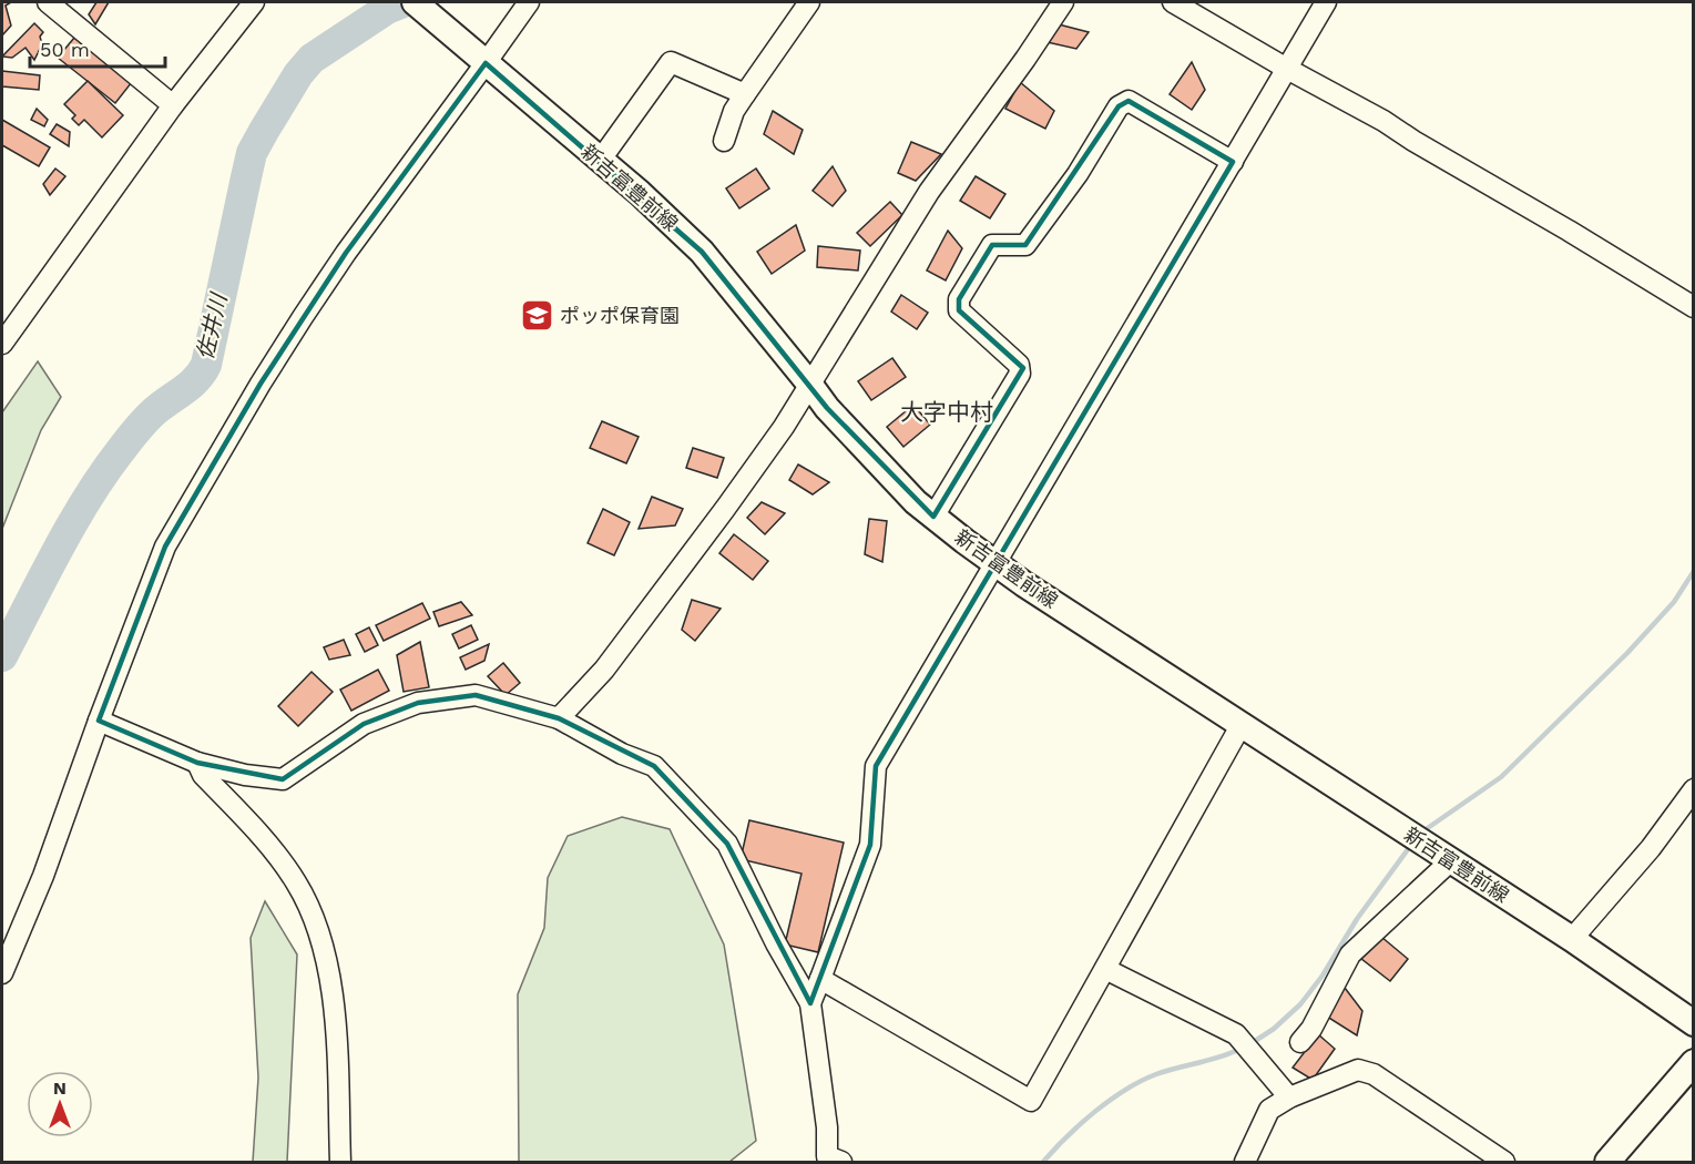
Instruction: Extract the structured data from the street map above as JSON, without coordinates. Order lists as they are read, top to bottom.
{
  "streets": {
    "main road": ["新吉富豊前線"]
  },
  "districts": ["大字中村"],
  "water": ["佐井川"],
  "places": {
    "school or university": ["ポッポ保育園"]
  },
  "scale_bar": "50 m",
  "north": "top"
}
